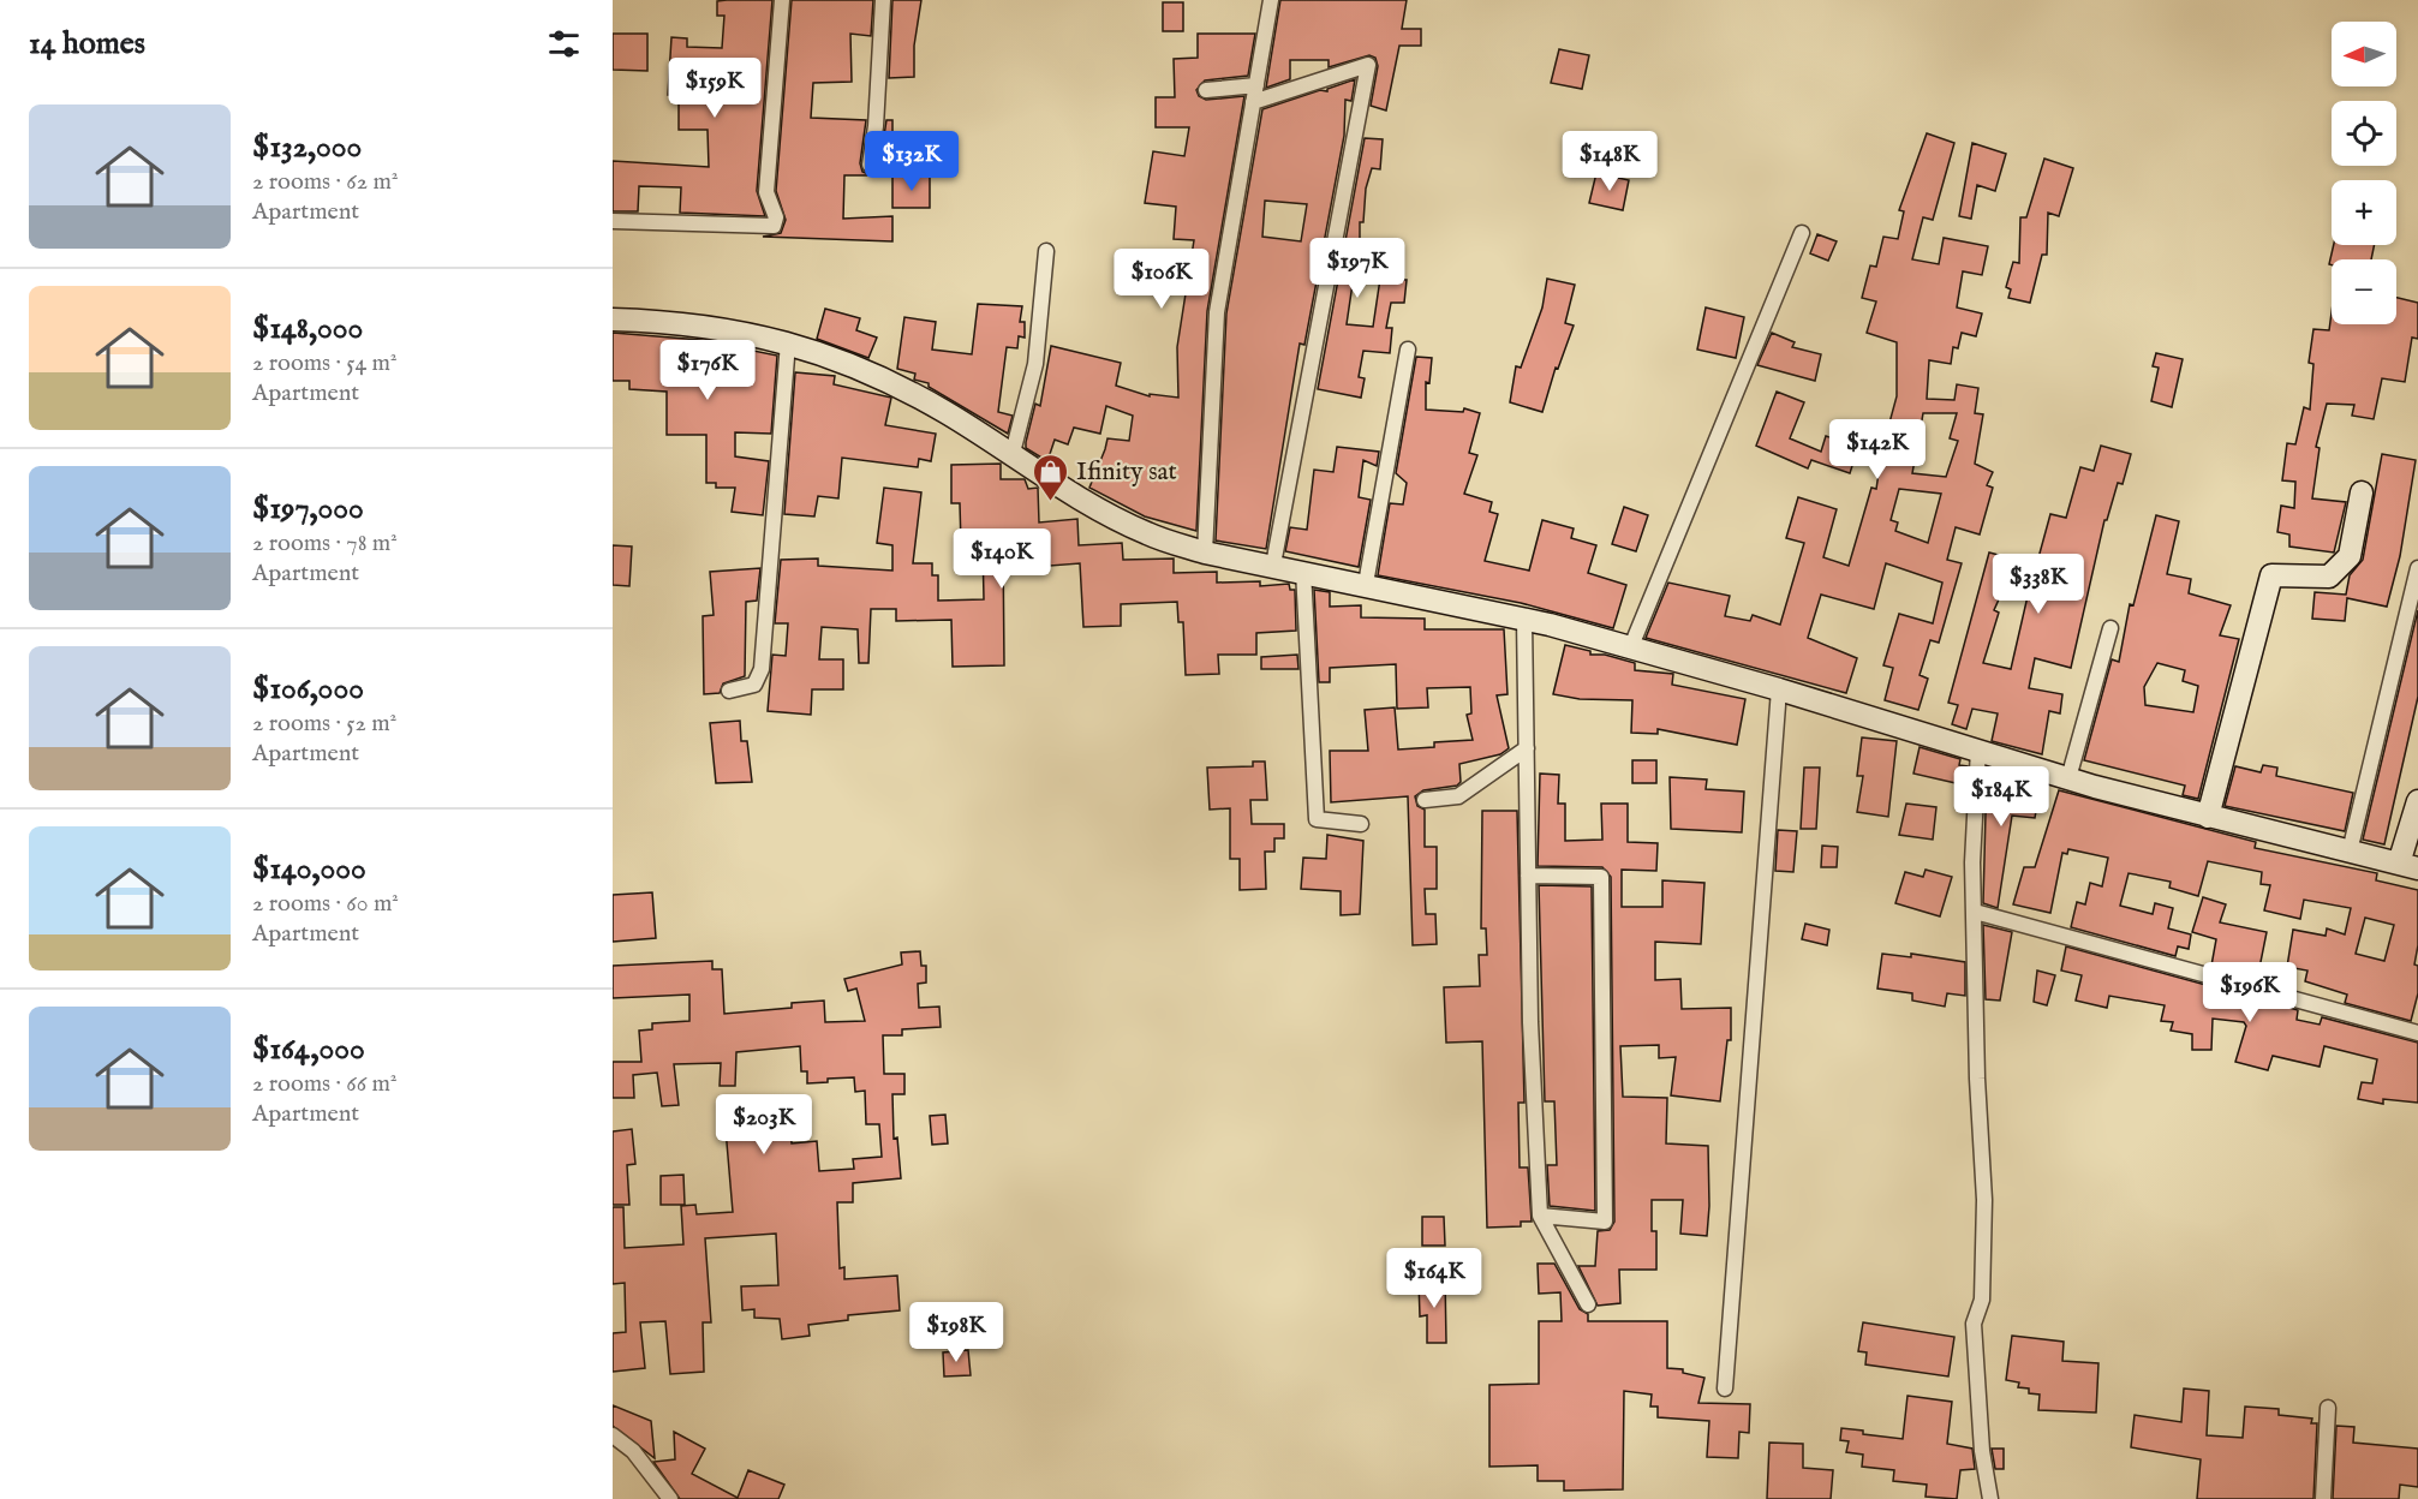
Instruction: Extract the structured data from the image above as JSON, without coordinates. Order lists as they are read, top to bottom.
{
  "places": {
    "shop": ["Ifinity sat"]
  },
  "north": "left",
  "page": {
    "heading": "14 homes",
    "map_buttons": ["+", "−"],
    "price": [
      "$159K",
      "$132K",
      "$148K",
      "$197K",
      "$106K",
      "$176K",
      "$142K",
      "$140K",
      "$338K",
      "$184K",
      "$196K",
      "$203K",
      "$164K",
      "$198K"
    ],
    "list": [
      {
        "name": "$132,000",
        "note": "2 rooms · 62 m² · Apartment"
      },
      {
        "name": "$148,000",
        "note": "2 rooms · 54 m² · Apartment"
      },
      {
        "name": "$197,000",
        "note": "2 rooms · 78 m² · Apartment"
      },
      {
        "name": "$106,000",
        "note": "2 rooms · 52 m² · Apartment"
      },
      {
        "name": "$140,000",
        "note": "2 rooms · 60 m² · Apartment"
      },
      {
        "name": "$164,000",
        "note": "2 rooms · 66 m² · Apartment"
      }
    ]
  }
}
